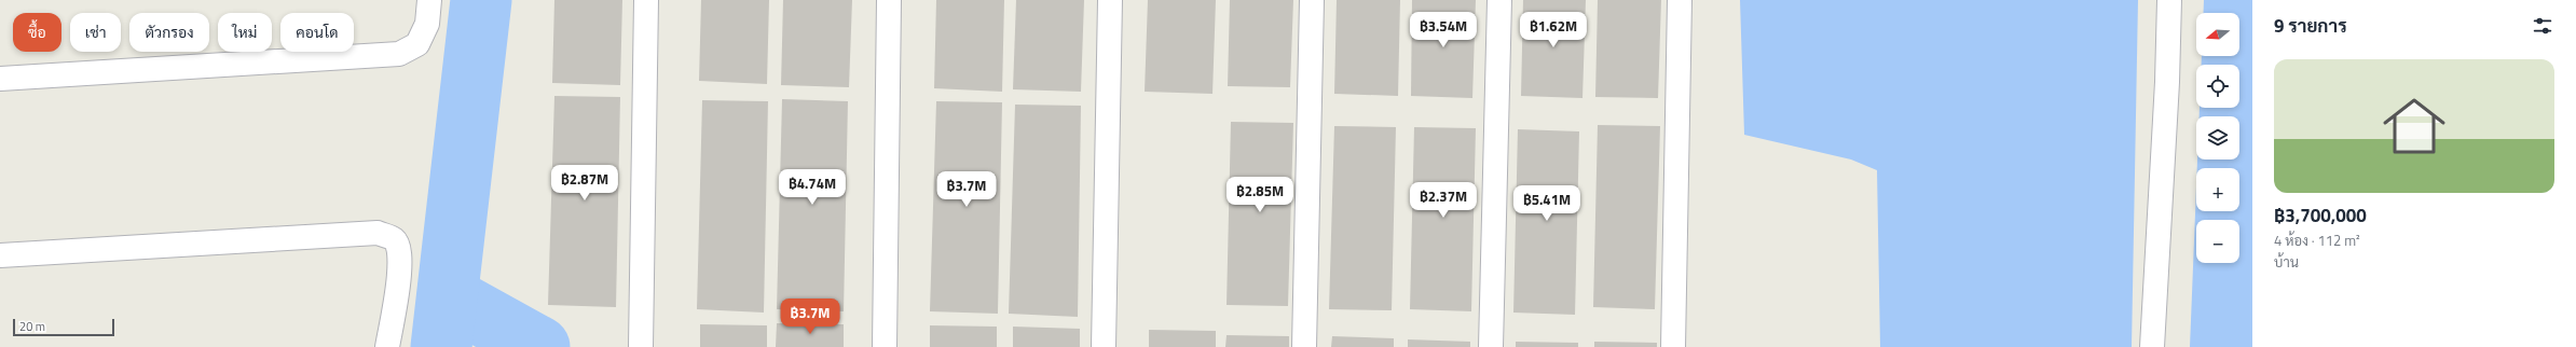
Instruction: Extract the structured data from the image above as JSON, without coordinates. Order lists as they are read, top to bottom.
{
  "scale_bar": "20 m",
  "north": "left",
  "page": {
    "heading": "9 รายการ",
    "price": [
      "฿3.54M",
      "฿1.62M",
      "฿2.87M",
      "฿4.74M",
      "฿3.7M",
      "฿2.85M",
      "฿2.37M",
      "฿5.41M",
      "฿3.7M"
    ],
    "map_buttons": ["+", "−"],
    "chip": [
      "ซื้อ",
      "เช่า",
      "ตัวกรอง",
      "ใหม่",
      "คอนโด"
    ],
    "list": [
      {
        "name": "฿3,700,000",
        "note": "4 ห้อง · 112 m² · บ้าน"
      }
    ],
    "scale": "20 m"
  }
}
